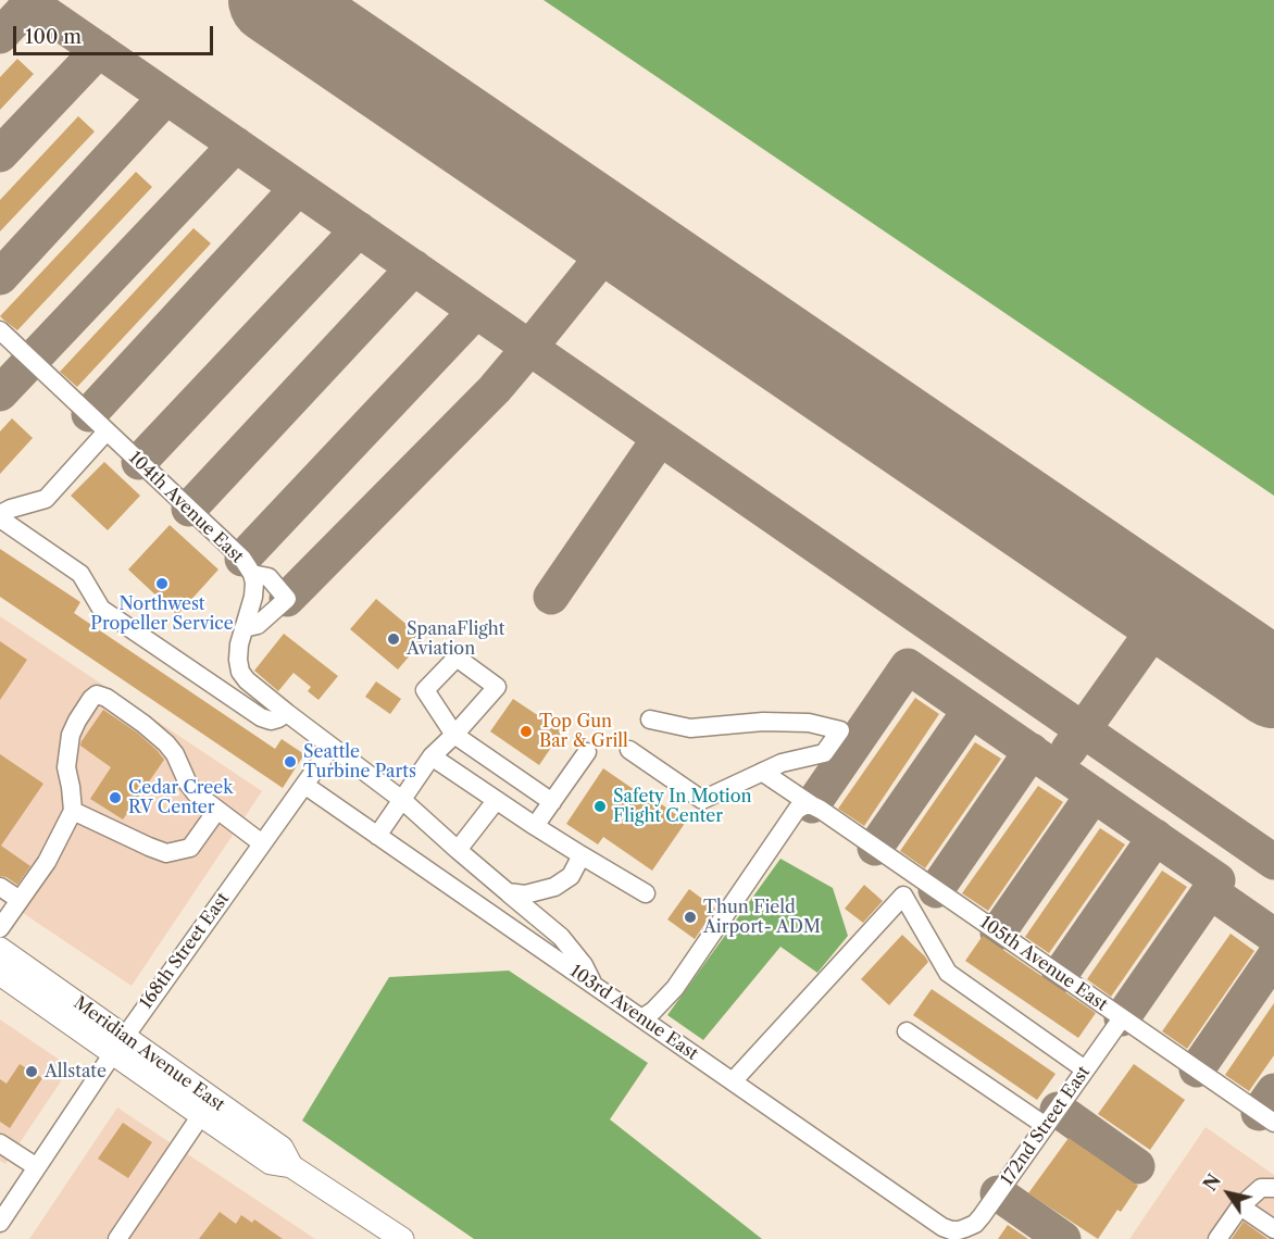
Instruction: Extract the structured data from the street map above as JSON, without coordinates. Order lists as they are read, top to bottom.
{
  "streets": {
    "main road": ["Meridian Avenue East"],
    "street": [
      "104th Avenue East",
      "168th Street East",
      "105th Avenue East",
      "103rd Avenue East",
      "172nd Street East"
    ]
  },
  "crossings": [
    ["168th Street East", "103rd Avenue East"],
    ["168th Street East", "Meridian Avenue East"],
    ["105th Avenue East", "172nd Street East"],
    ["103rd Avenue East", "172nd Street East"]
  ],
  "places": [
    "Northwest Propeller Service",
    "SpanaFlight Aviation",
    "Top Gun Bar & Grill",
    "Seattle Turbine Parts",
    "Cedar Creek RV Center",
    "Safety In Motion Flight Center",
    "Thun Field Airport- ADM",
    "Allstate"
  ],
  "scale_bar": "100 m",
  "north": "top left"
}
